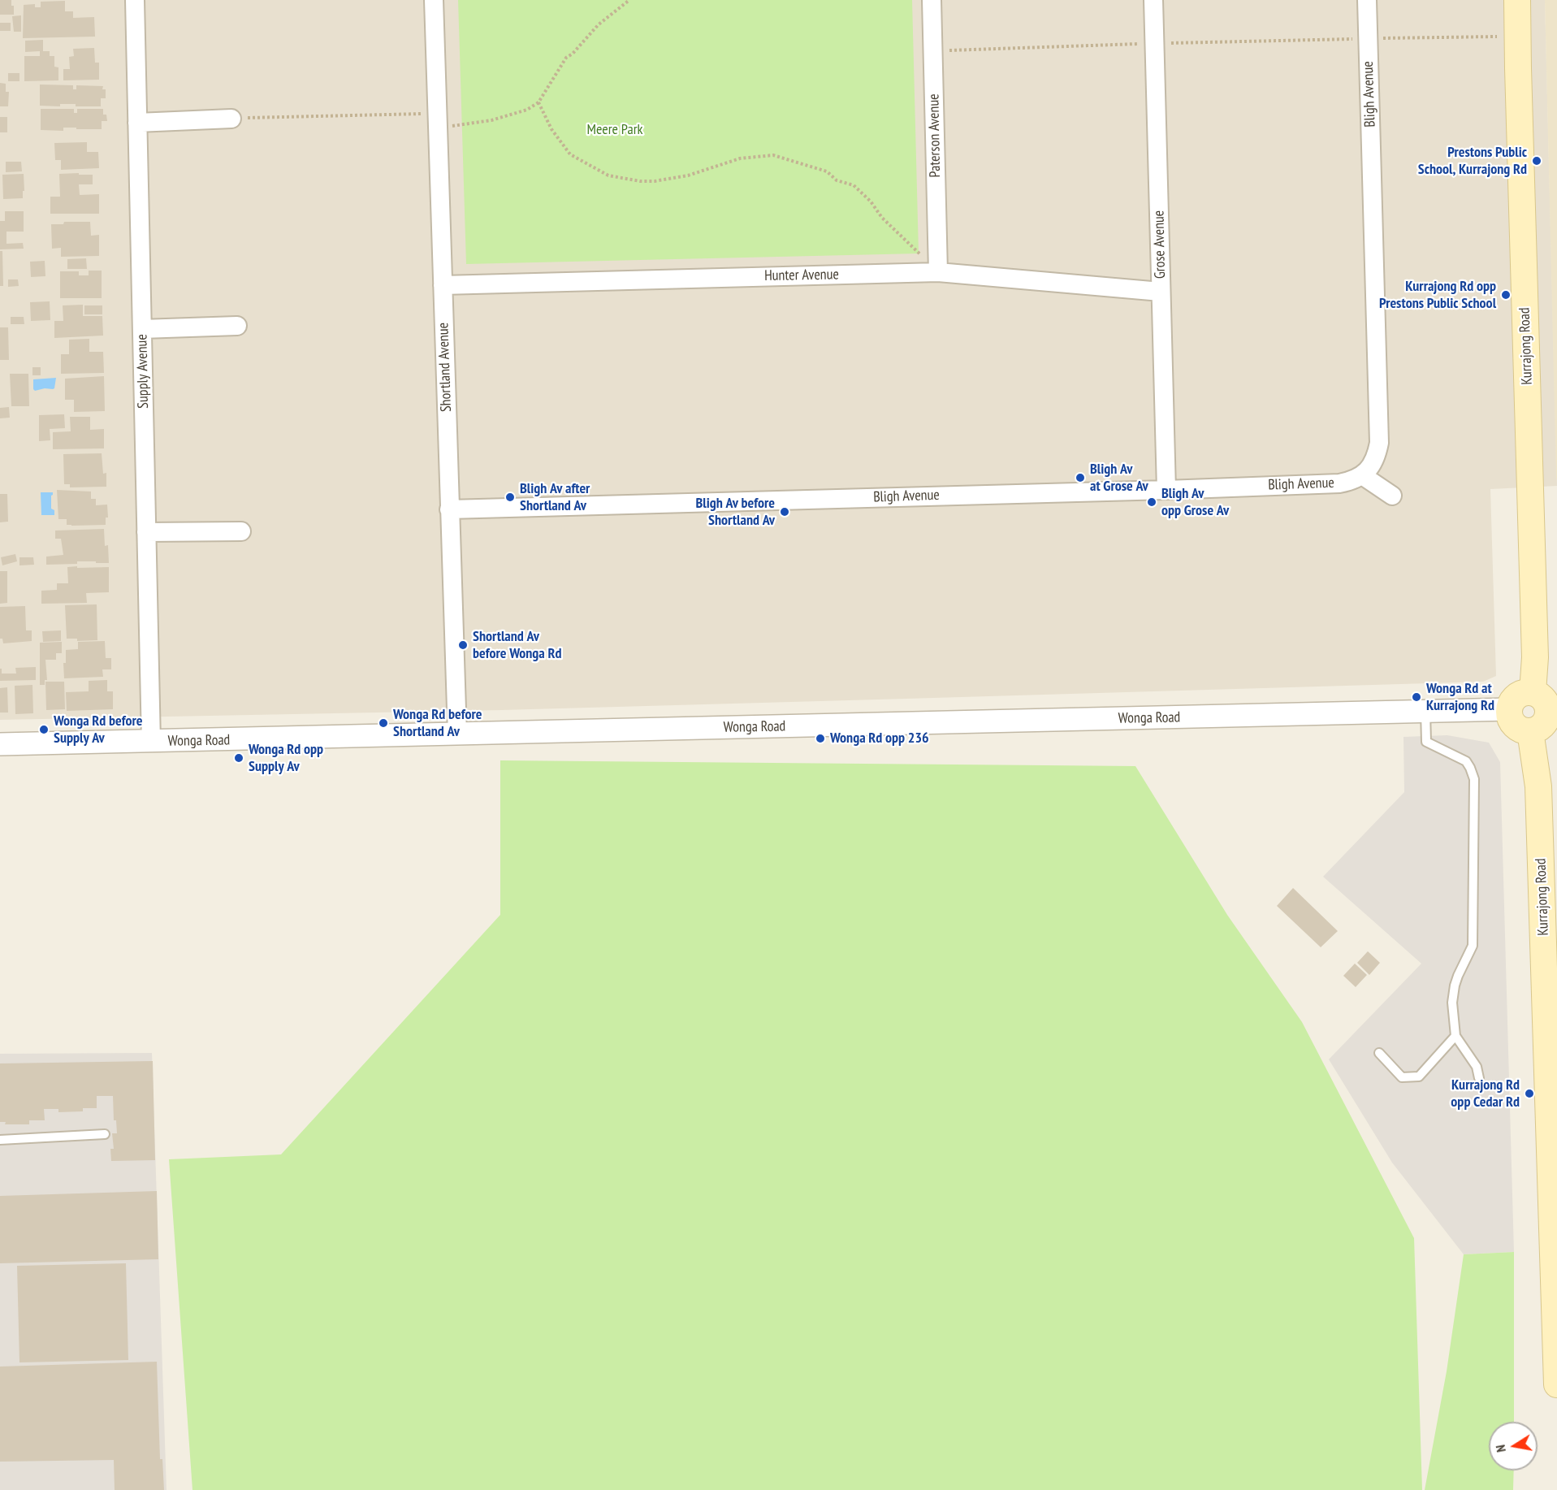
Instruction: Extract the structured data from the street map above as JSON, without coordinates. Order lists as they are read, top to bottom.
{
  "streets": {
    "main road": ["Kurrajong Road"],
    "street": [
      "Bligh Avenue",
      "Paterson Avenue",
      "Grose Avenue",
      "Hunter Avenue",
      "Shortland Avenue",
      "Supply Avenue",
      "Wonga Road"
    ]
  },
  "crossings": [
    ["Bligh Avenue", "Grose Avenue"],
    ["Bligh Avenue", "Shortland Avenue"],
    ["Paterson Avenue", "Hunter Avenue"],
    ["Grose Avenue", "Hunter Avenue"],
    ["Hunter Avenue", "Shortland Avenue"],
    ["Kurrajong Road", "Wonga Road"],
    ["Shortland Avenue", "Wonga Road"],
    ["Supply Avenue", "Wonga Road"]
  ],
  "parks": ["Meere Park"],
  "places": [
    "Prestons Public School, Kurrajong Rd",
    "Kurrajong Rd opp Prestons Public School",
    "Bligh Av at Grose Av",
    "Bligh Av after Shortland Av",
    "Bligh Av opp Grose Av",
    "Bligh Av before Shortland Av",
    "Shortland Av before Wonga Rd",
    "Wonga Rd at Kurrajong Rd",
    "Wonga Rd before Shortland Av",
    "Wonga Rd before Supply Av",
    "Wonga Rd opp 236",
    "Wonga Rd opp Supply Av",
    "Kurrajong Rd opp Cedar Rd"
  ],
  "north": "left"
}
